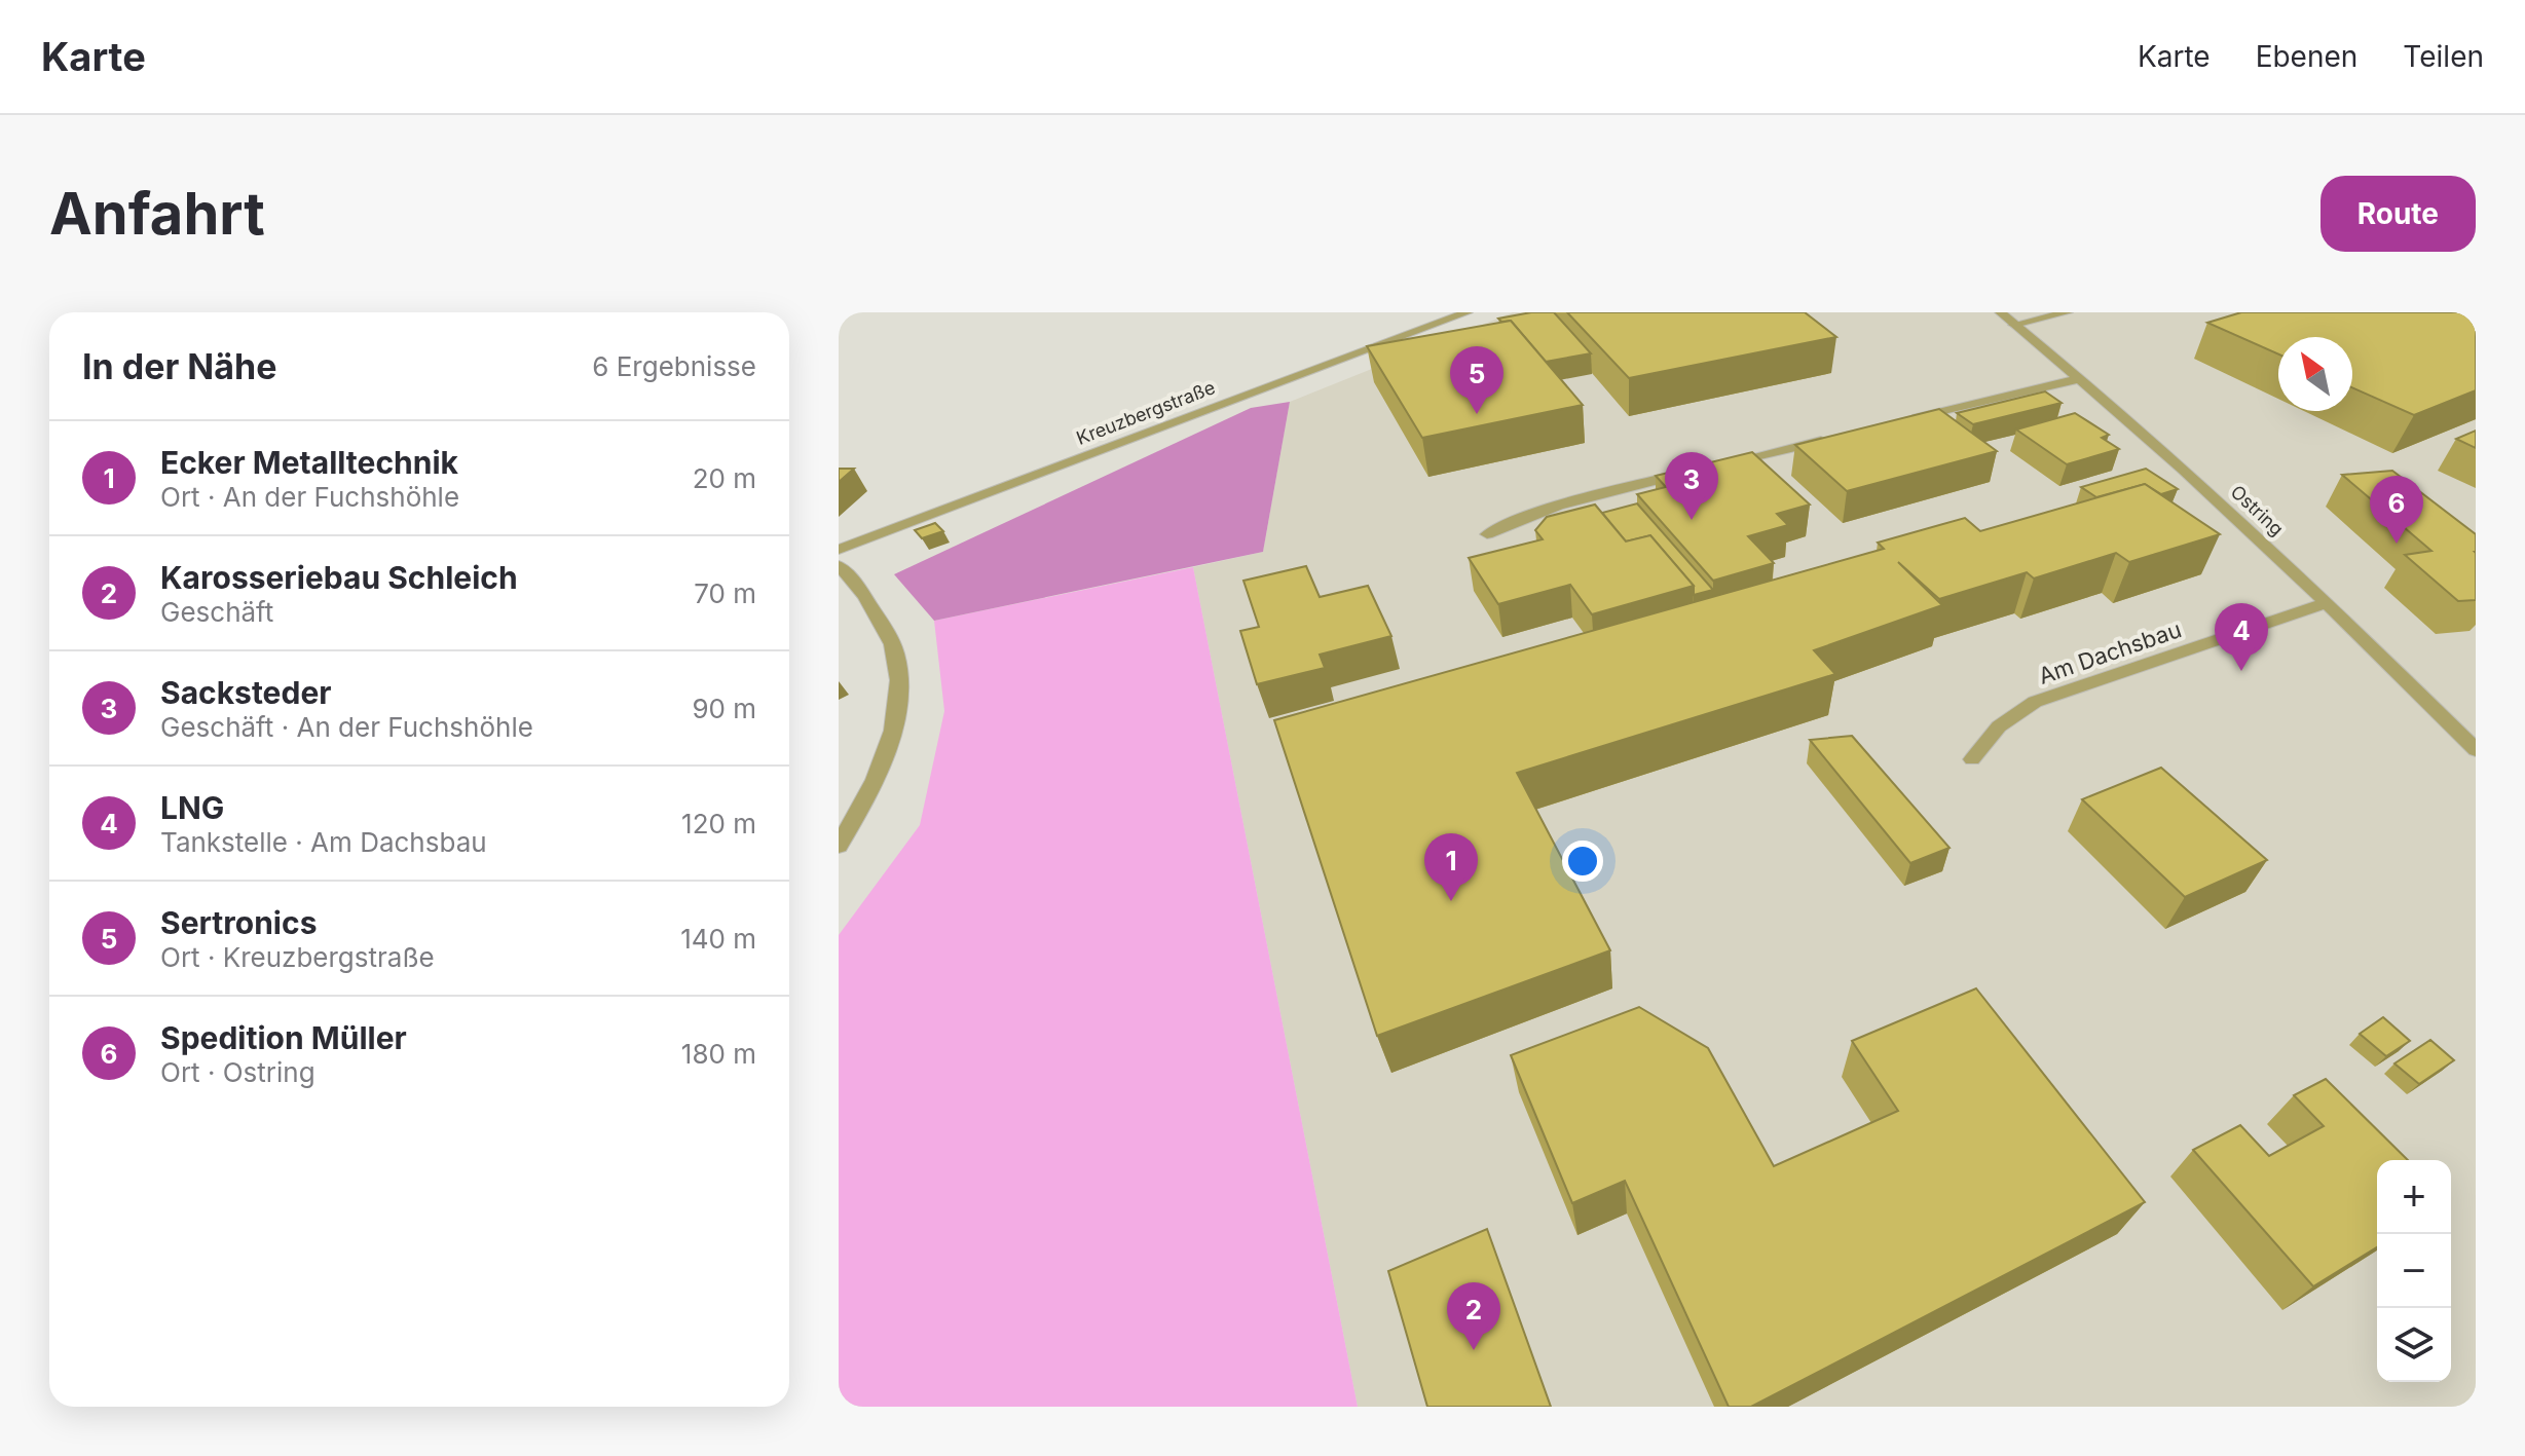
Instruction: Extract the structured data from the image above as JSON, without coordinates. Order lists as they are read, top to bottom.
{
  "streets": {
    "street": ["Kreuzbergstraße", "Ostring", "Am Dachsbau"]
  },
  "crossings": [
    ["Ostring", "Am Dachsbau"]
  ],
  "north": "top left",
  "page": {
    "header": "Karte",
    "nav": ["Karte", "Ebenen", "Teilen"],
    "buttons": "Route",
    "title": "Anfahrt",
    "heading": ["In der Nähe", "6 Ergebnisse"],
    "pins": [
      "5",
      "3",
      "6",
      "4",
      "1",
      "2"
    ],
    "list": [
      {
        "mark": "1",
        "name": "Ecker Metalltechnik",
        "note": "Ort · An der Fuchshöhle",
        "value": "20 m"
      },
      {
        "mark": "2",
        "name": "Karosseriebau Schleich",
        "note": "Geschäft",
        "value": "70 m"
      },
      {
        "mark": "3",
        "name": "Sacksteder",
        "note": "Geschäft · An der Fuchshöhle",
        "value": "90 m"
      },
      {
        "mark": "4",
        "name": "LNG",
        "note": "Tankstelle · Am Dachsbau",
        "value": "120 m"
      },
      {
        "mark": "5",
        "name": "Sertronics",
        "note": "Ort · Kreuzbergstraße",
        "value": "140 m"
      },
      {
        "mark": "6",
        "name": "Spedition Müller",
        "note": "Ort · Ostring",
        "value": "180 m"
      }
    ],
    "map_buttons": ["+", "−"]
  }
}
